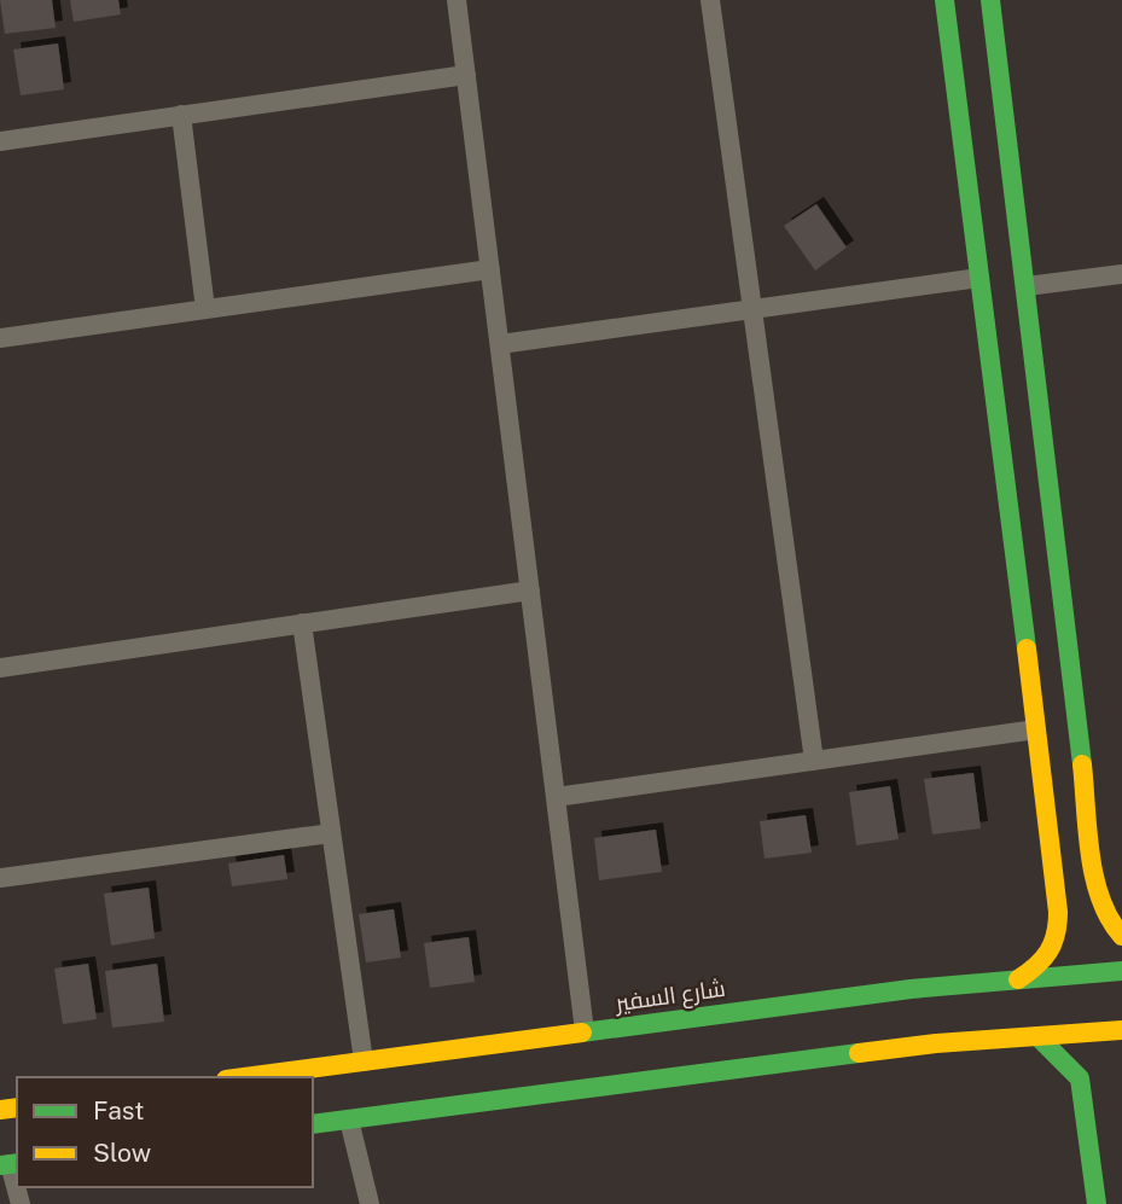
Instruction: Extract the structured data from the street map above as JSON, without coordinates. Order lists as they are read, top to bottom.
{
  "streets": {
    "street": ["شارع السفير"]
  },
  "legend": ["Fast", "Slow"]
}
